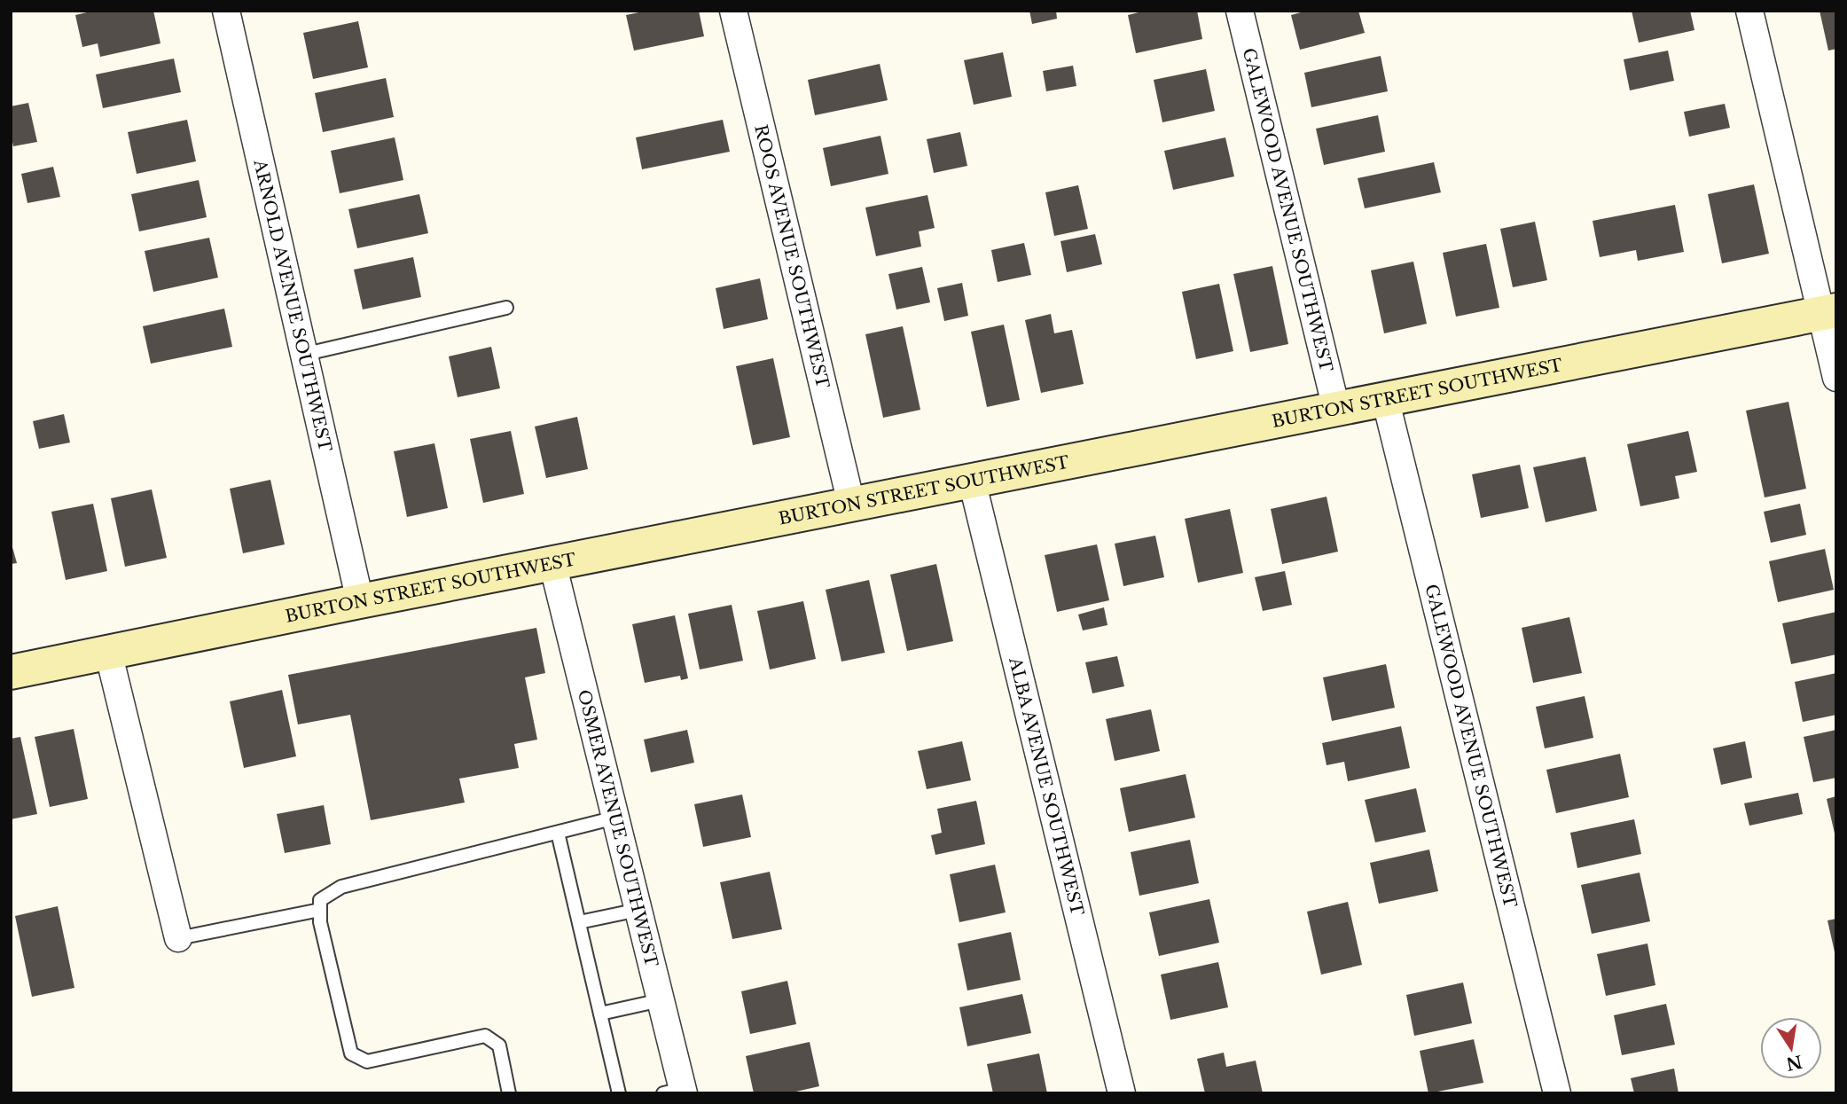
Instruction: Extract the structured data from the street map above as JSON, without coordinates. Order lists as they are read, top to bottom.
{
  "streets": {
    "main road": ["BURTON STREET SOUTHWEST"],
    "street": [
      "GALEWOOD AVENUE SOUTHWEST",
      "ROOS AVENUE SOUTHWEST",
      "ARNOLD AVENUE SOUTHWEST",
      "ALBA AVENUE SOUTHWEST",
      "OSMER AVENUE SOUTHWEST"
    ]
  },
  "crossings": [
    ["GALEWOOD AVENUE SOUTHWEST", "BURTON STREET SOUTHWEST"],
    ["ROOS AVENUE SOUTHWEST", "BURTON STREET SOUTHWEST"],
    ["ARNOLD AVENUE SOUTHWEST", "BURTON STREET SOUTHWEST"],
    ["BURTON STREET SOUTHWEST", "ALBA AVENUE SOUTHWEST"],
    ["BURTON STREET SOUTHWEST", "OSMER AVENUE SOUTHWEST"]
  ],
  "north": "bottom"
}
